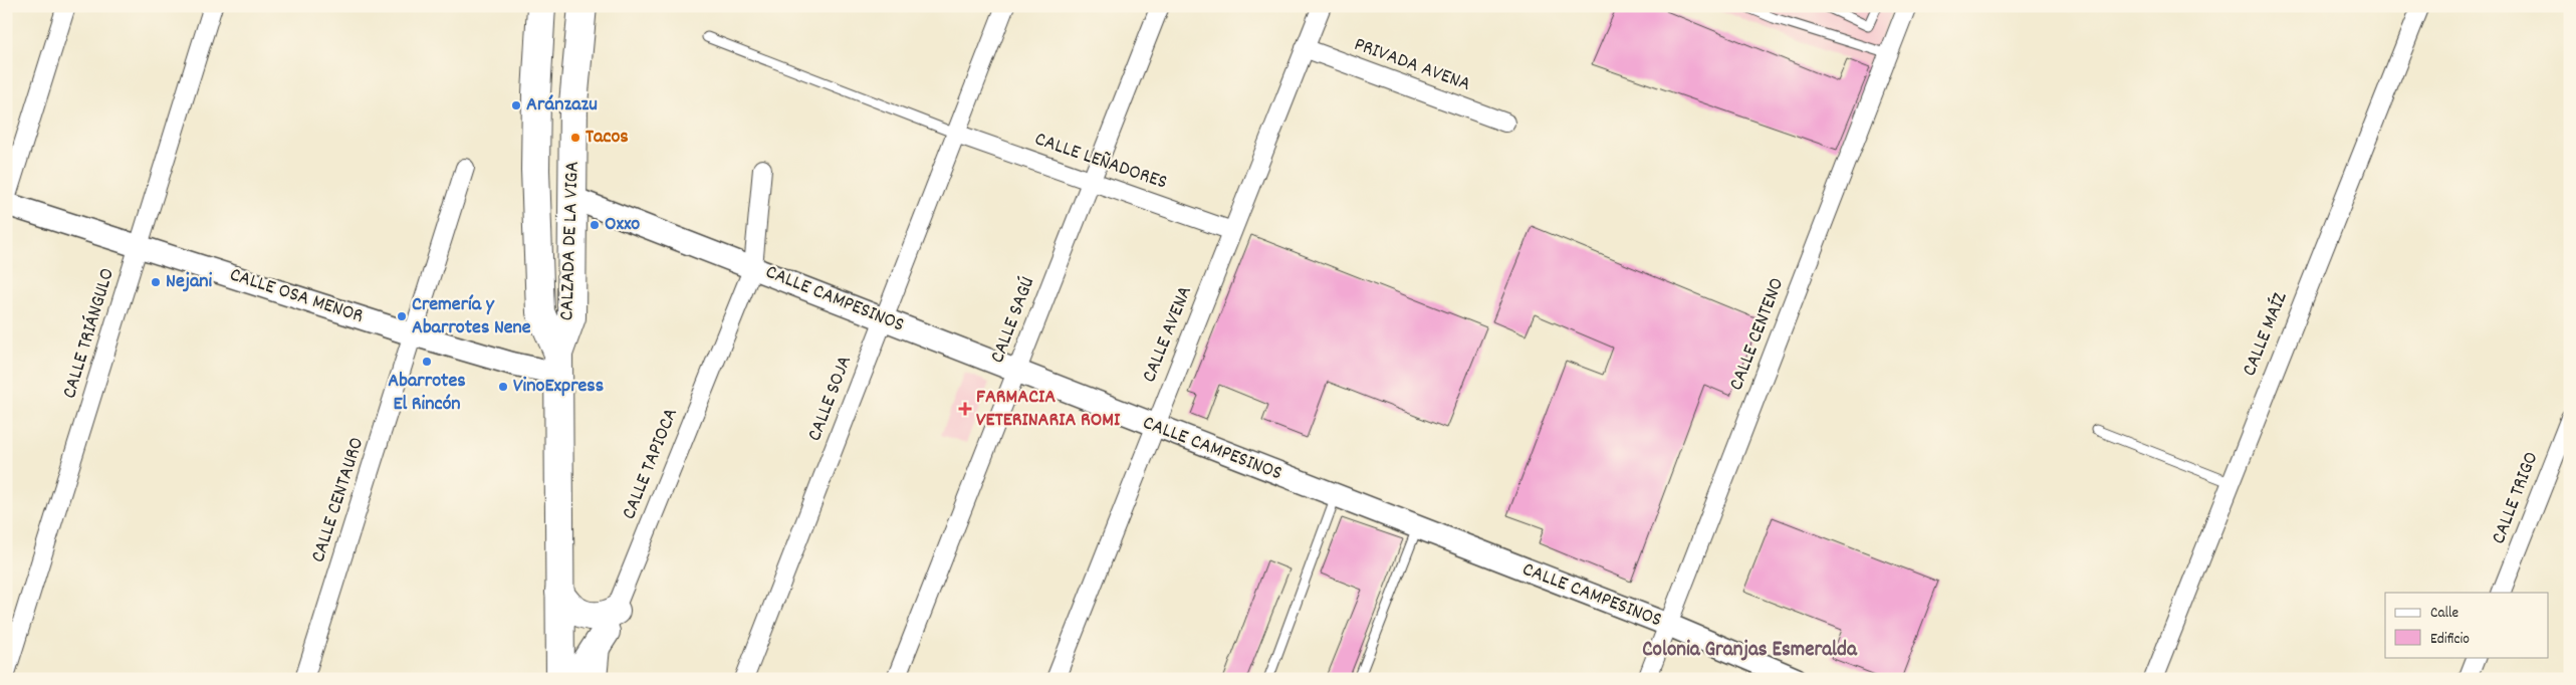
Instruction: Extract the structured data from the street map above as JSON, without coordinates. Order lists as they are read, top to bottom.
{
  "streets": {
    "main road": ["CALZADA DE LA VIGA"],
    "street": [
      "PRIVADA AVENA",
      "CALLE LEÑADORES",
      "CALLE OSA MENOR",
      "CALLE CAMPESINOS",
      "CALLE SAGÚ",
      "CALLE TRIÁNGULO",
      "CALLE AVENA",
      "CALLE CENTENO",
      "CALLE MAÍZ",
      "CALLE SOJA",
      "CALLE TAPIOCA",
      "CALLE TRIGO",
      "CALLE CENTAURO"
    ]
  },
  "crossings": [
    ["PRIVADA AVENA", "CALLE AVENA"],
    ["CALLE LEÑADORES", "CALLE SAGÚ"],
    ["CALLE LEÑADORES", "CALLE AVENA"],
    ["CALLE LEÑADORES", "CALLE SOJA"],
    ["CALZADA DE LA VIGA", "CALLE OSA MENOR"],
    ["CALZADA DE LA VIGA", "CALLE CAMPESINOS"],
    ["CALLE OSA MENOR", "CALLE TRIÁNGULO"],
    ["CALLE OSA MENOR", "CALLE CENTAURO"],
    ["CALLE CAMPESINOS", "CALLE SAGÚ"],
    ["CALLE CAMPESINOS", "CALLE AVENA"],
    ["CALLE CAMPESINOS", "CALLE CENTENO"],
    ["CALLE CAMPESINOS", "CALLE SOJA"],
    ["CALLE CAMPESINOS", "CALLE TAPIOCA"]
  ],
  "districts": ["Colonia Granjas Esmeralda"],
  "places": {
    "other": [
      "Aránzazu",
      "Tacos",
      "Oxxo",
      "Nejani",
      "Cremería y Abarrotes Nene",
      "Abarrotes El Rincón",
      "VinoExpress"
    ],
    "health": ["FARMACIA VETERINARIA ROMI"]
  },
  "legend": ["Calle", "Edificio"]
}
